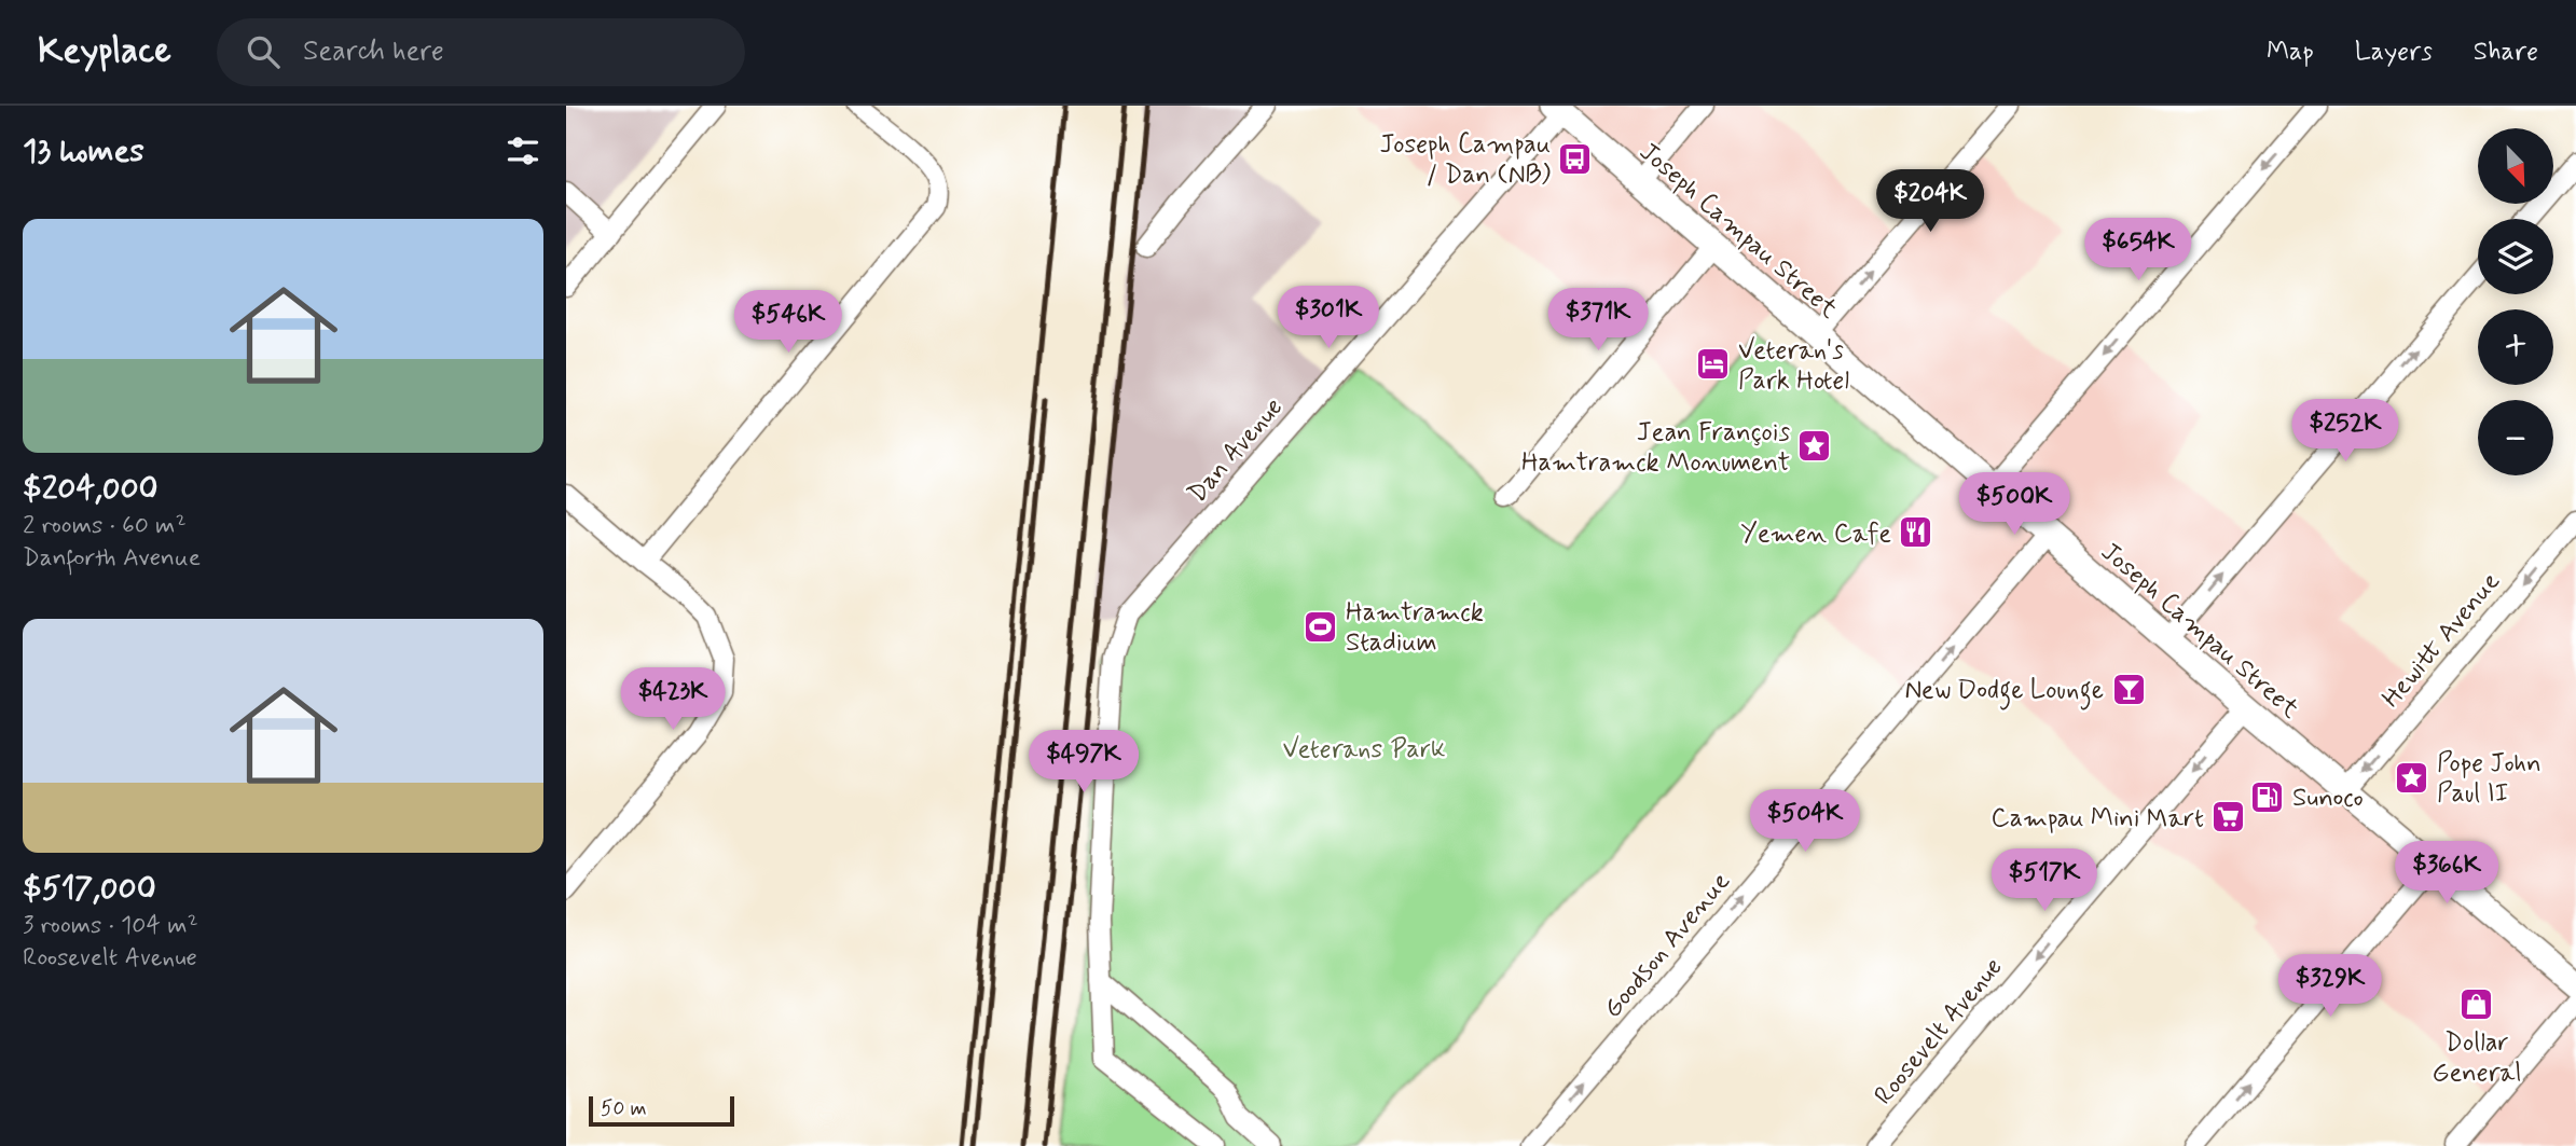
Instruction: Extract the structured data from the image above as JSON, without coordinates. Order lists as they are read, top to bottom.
{
  "streets": {
    "street": [
      "Joseph Campau Street",
      "Dan Avenue",
      "Hewitt Avenue",
      "Goodson Avenue",
      "Roosevelt Avenue"
    ]
  },
  "crossings": [
    ["Joseph Campau Street", "Dan Avenue"],
    ["Joseph Campau Street", "Hewitt Avenue"],
    ["Joseph Campau Street", "Goodson Avenue"],
    ["Joseph Campau Street", "Roosevelt Avenue"]
  ],
  "one_way": ["Hewitt Avenue", "Goodson Avenue", "Roosevelt Avenue"],
  "parks": ["Veterans Park"],
  "places": {
    "bus stop": ["Joseph Campau / Dan (NB)"],
    "hotel": ["Veteran's Park Hotel"],
    "place": ["Jean François Hamtramck Monument", "Pope John Paul II"],
    "restaurant": ["Yemen Cafe"],
    "sports": ["Hamtramck Stadium"],
    "bar": ["New Dodge Lounge"],
    "fuel station": ["Sunoco"],
    "supermarket": ["Campau Mini Mart"],
    "shop": ["Dollar General"]
  },
  "scale_bar": "50 m",
  "north": "bottom right",
  "page": {
    "header": "Keyplace",
    "search": "Search here",
    "nav": ["Map", "Layers", "Share"],
    "heading": "13 homes",
    "map_buttons": ["+", "−"],
    "price": [
      "$204K",
      "$654K",
      "$301K",
      "$371K",
      "$546K",
      "$252K",
      "$500K",
      "$423K",
      "$497K",
      "$504K",
      "$366K",
      "$517K",
      "$329K"
    ],
    "list": [
      {
        "name": "$204,000",
        "note": "2 rooms · 60 m² · Danforth Avenue"
      },
      {
        "name": "$517,000",
        "note": "3 rooms · 104 m² · Roosevelt Avenue"
      }
    ],
    "scale": "50 m"
  }
}
